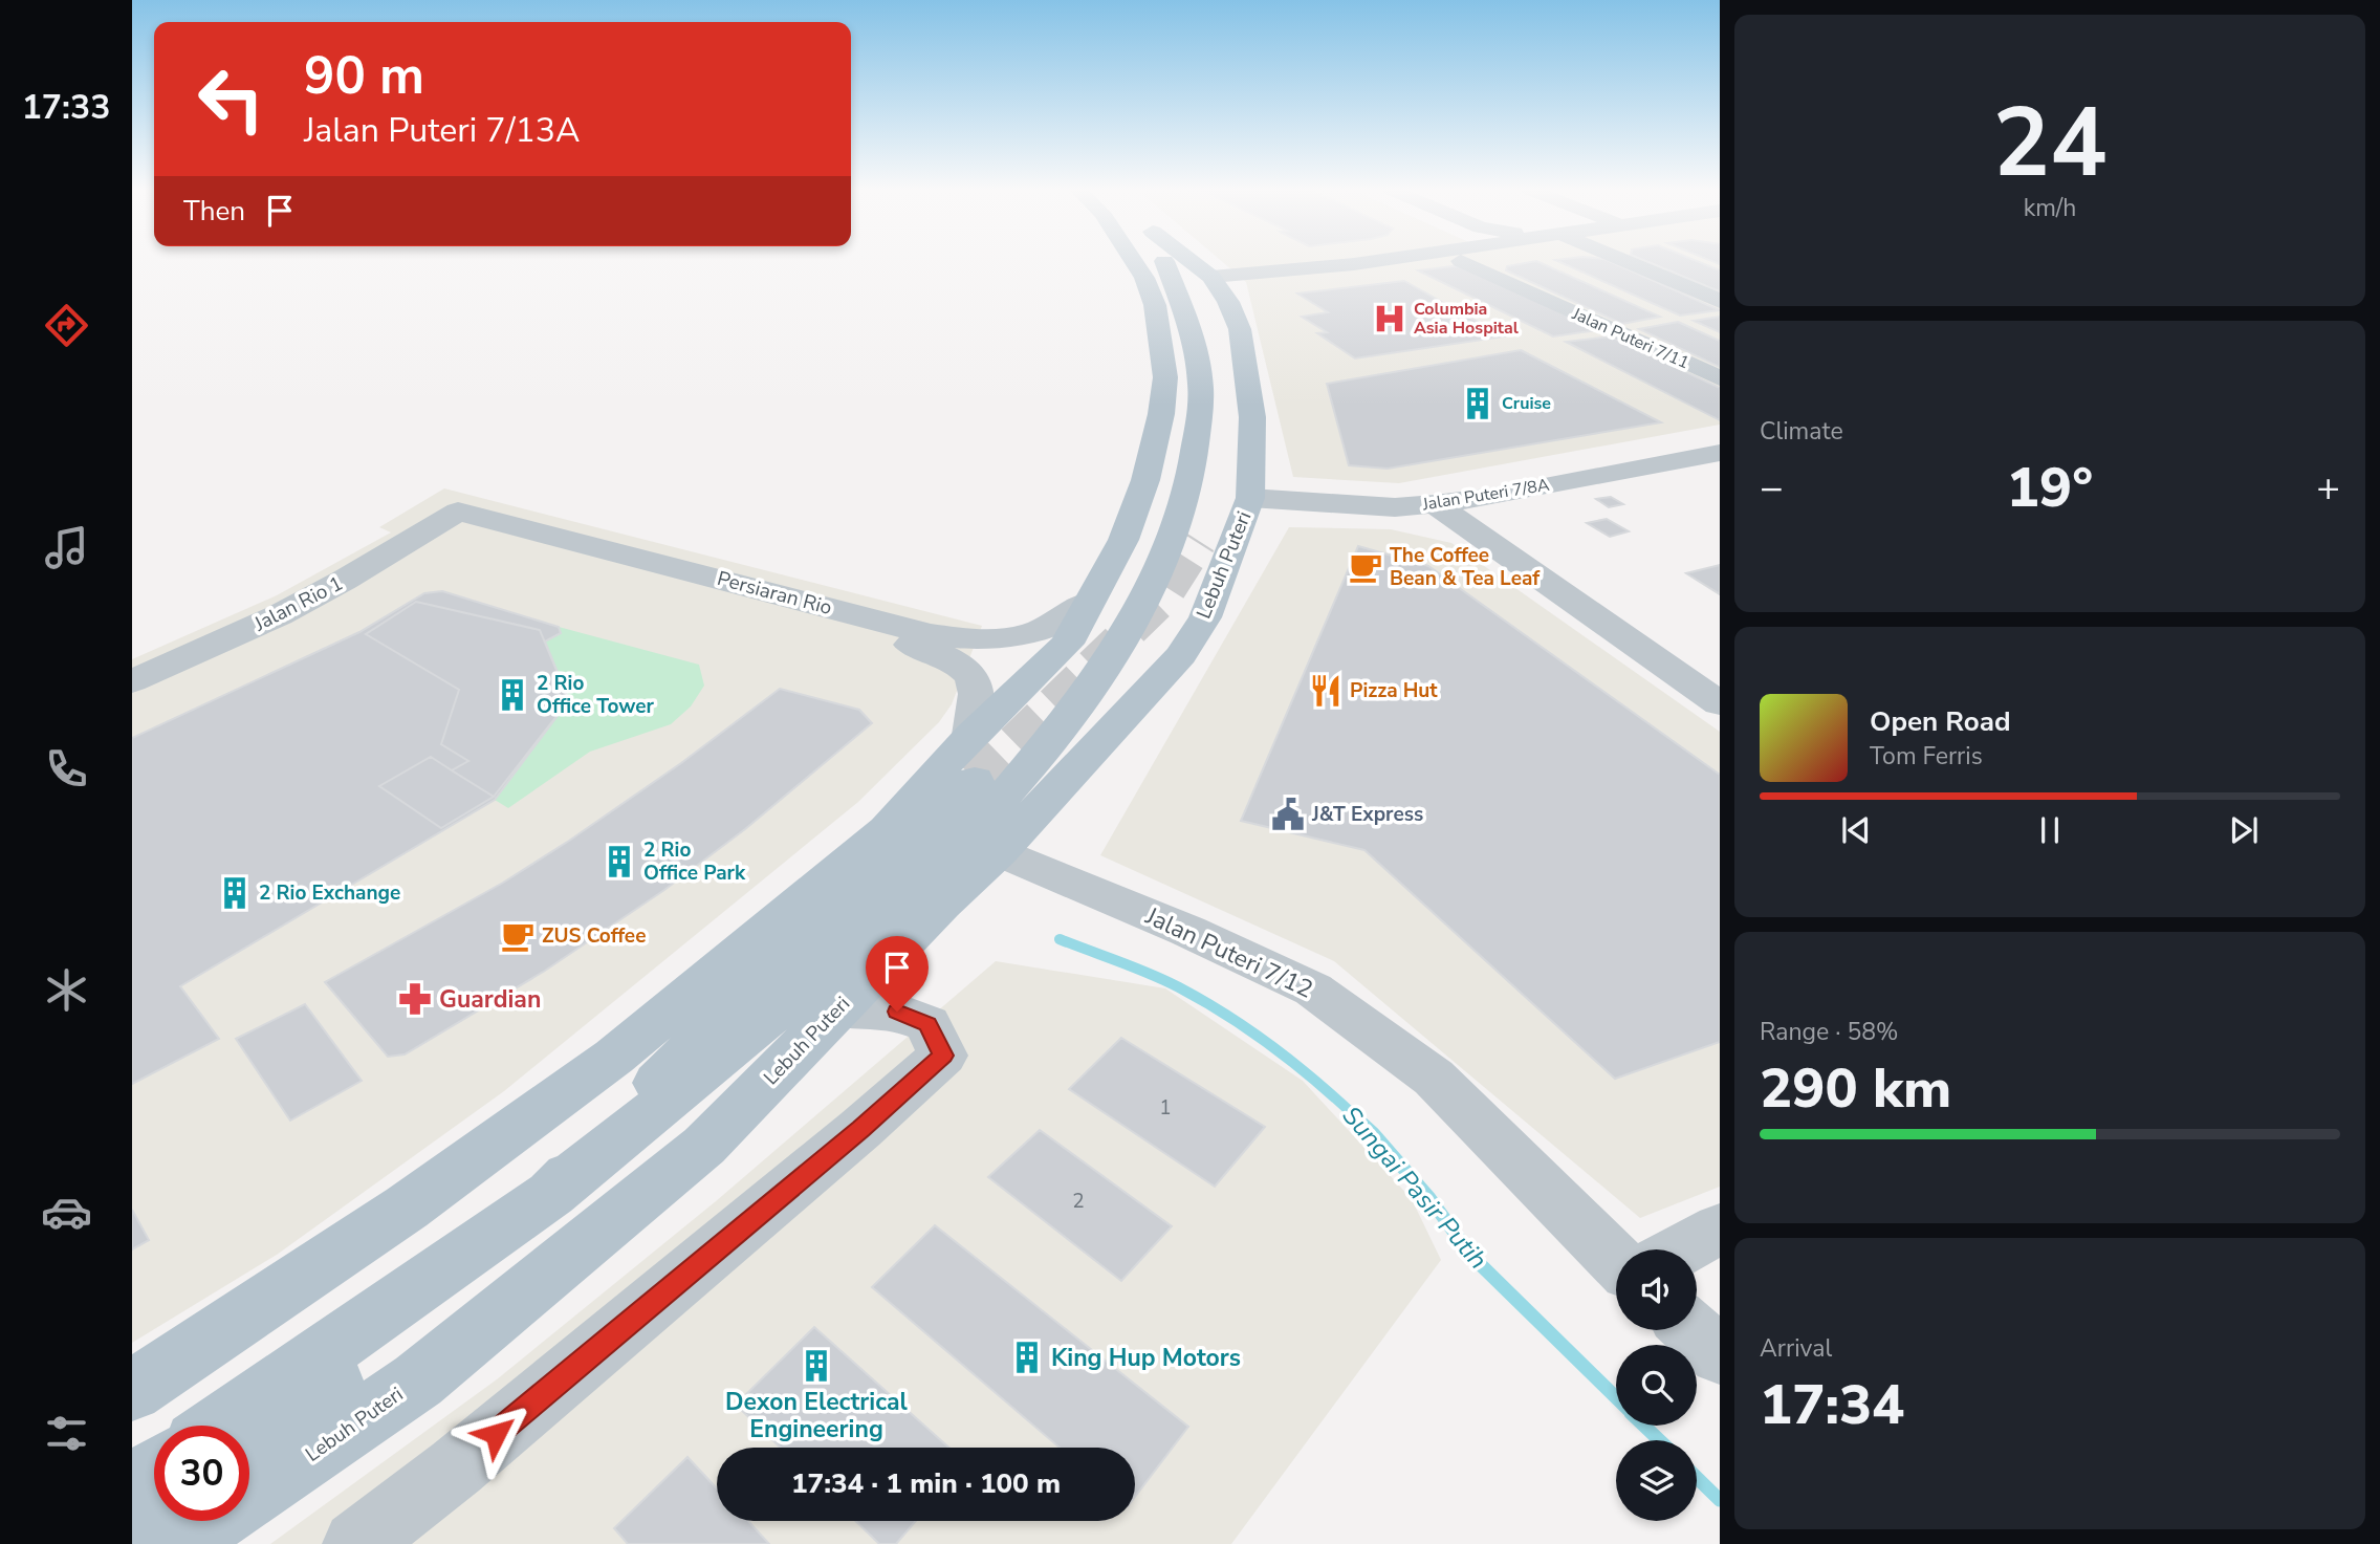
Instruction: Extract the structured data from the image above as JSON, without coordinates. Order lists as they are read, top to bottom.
{
  "streets": {
    "main road": ["Lebuh Puteri"],
    "street": [
      "Jalan Puteri 7/11",
      "Jalan Puteri 7/8A",
      "Persiaran Rio",
      "Jalan Rio 1",
      "Jalan Puteri 7/12"
    ]
  },
  "crossings": [
    ["Jalan Puteri 7/8A", "Lebuh Puteri"],
    ["Lebuh Puteri", "Jalan Puteri 7/12"],
    ["Persiaran Rio", "Jalan Rio 1"]
  ],
  "water": ["Sungai Pasir Putih"],
  "places": {
    "hospital": ["Columbia Asia Hospital"],
    "building": [
      "Cruise",
      "2 Rio Office Tower",
      "2 Rio Office Park",
      "2 Rio Exchange",
      "King Hup Motors",
      "Dexon Electrical Engineering"
    ],
    "cafe": ["The Coffee Bean & Tea Leaf", "ZUS Coffee"],
    "restaurant": ["Pizza Hut"],
    "public building": ["J&T Express"],
    "pharmacy": ["Guardian"]
  },
  "house_numbers": ["1", "2"],
  "page": {
    "tabs": "17:33",
    "tile": [
      ["24", "km/h"],
      "Climate",
      ["Range · 58%", "290 km"],
      ["Arrival", "17:34"]
    ],
    "turn": ["90 m", "Jalan Puteri 7/13A"],
    "then": "Then",
    "heat": ["−", "19°", "+"],
    "song": ["Open Road", "Tom Ferris"],
    "limit": "30",
    "trip": "17:34 · 1 min · 100 m"
  }
}
